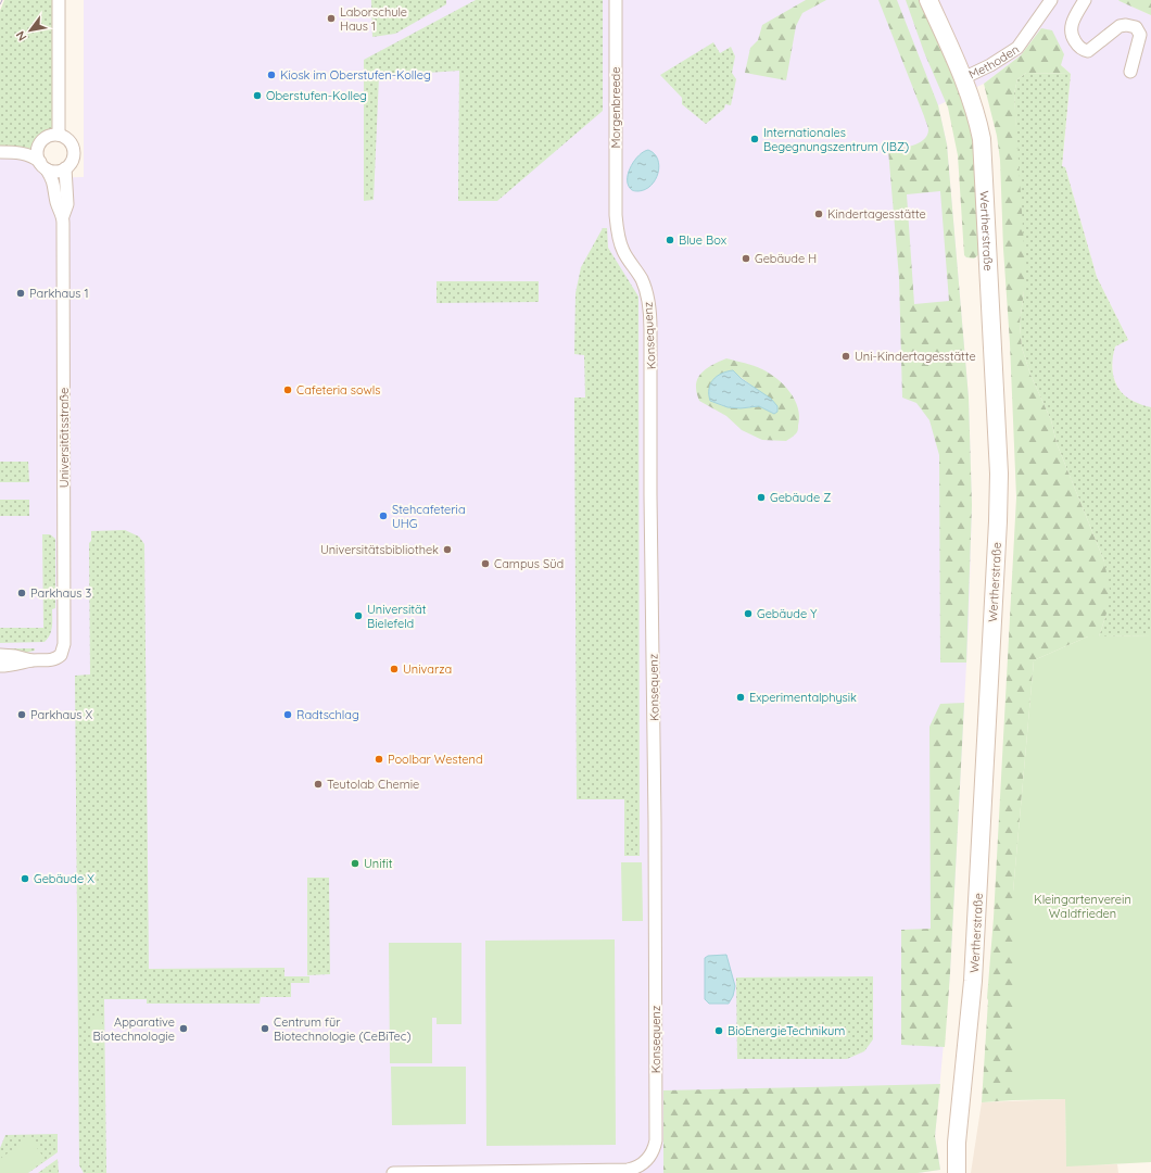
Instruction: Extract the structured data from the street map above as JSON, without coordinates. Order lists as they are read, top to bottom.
{
  "streets": {
    "main road": ["Wertherstraße"],
    "street": [
      "Methoden",
      "Morgenbreede",
      "Konsequenz",
      "Universitätsstraße"
    ]
  },
  "crossings": [
    ["Methoden", "Wertherstraße"],
    ["Morgenbreede", "Konsequenz"]
  ],
  "parks": ["Kleingartenverein Waldfrieden"],
  "places": [
    "Laborschule Haus 1",
    "Kiosk im Oberstufen-Kolleg",
    "Oberstufen-Kolleg",
    "Internationales Begegnungszentrum (IBZ)",
    "Kindertagesstätte",
    "Blue Box",
    "Gebäude H",
    "Parkhaus 1",
    "Uni-Kindertagesstätte",
    "Cafeteria sowls",
    "Gebäude Z",
    "Stehcafeteria UHG",
    "Universitätsbibliothek",
    "Campus Süd",
    "Parkhaus 3",
    "Gebäude Y",
    "Universität Bielefeld",
    "Univarza",
    "Experimentalphysik",
    "Parkhaus X",
    "Radtschlag",
    "Poolbar Westend",
    "Teutolab Chemie",
    "Unifit",
    "Gebäude X",
    "Apparative Biotechnologie",
    "Centrum für Biotechnologie (CeBiTec)",
    "BioEnergieTechnikum"
  ],
  "north": "bottom left"
}
